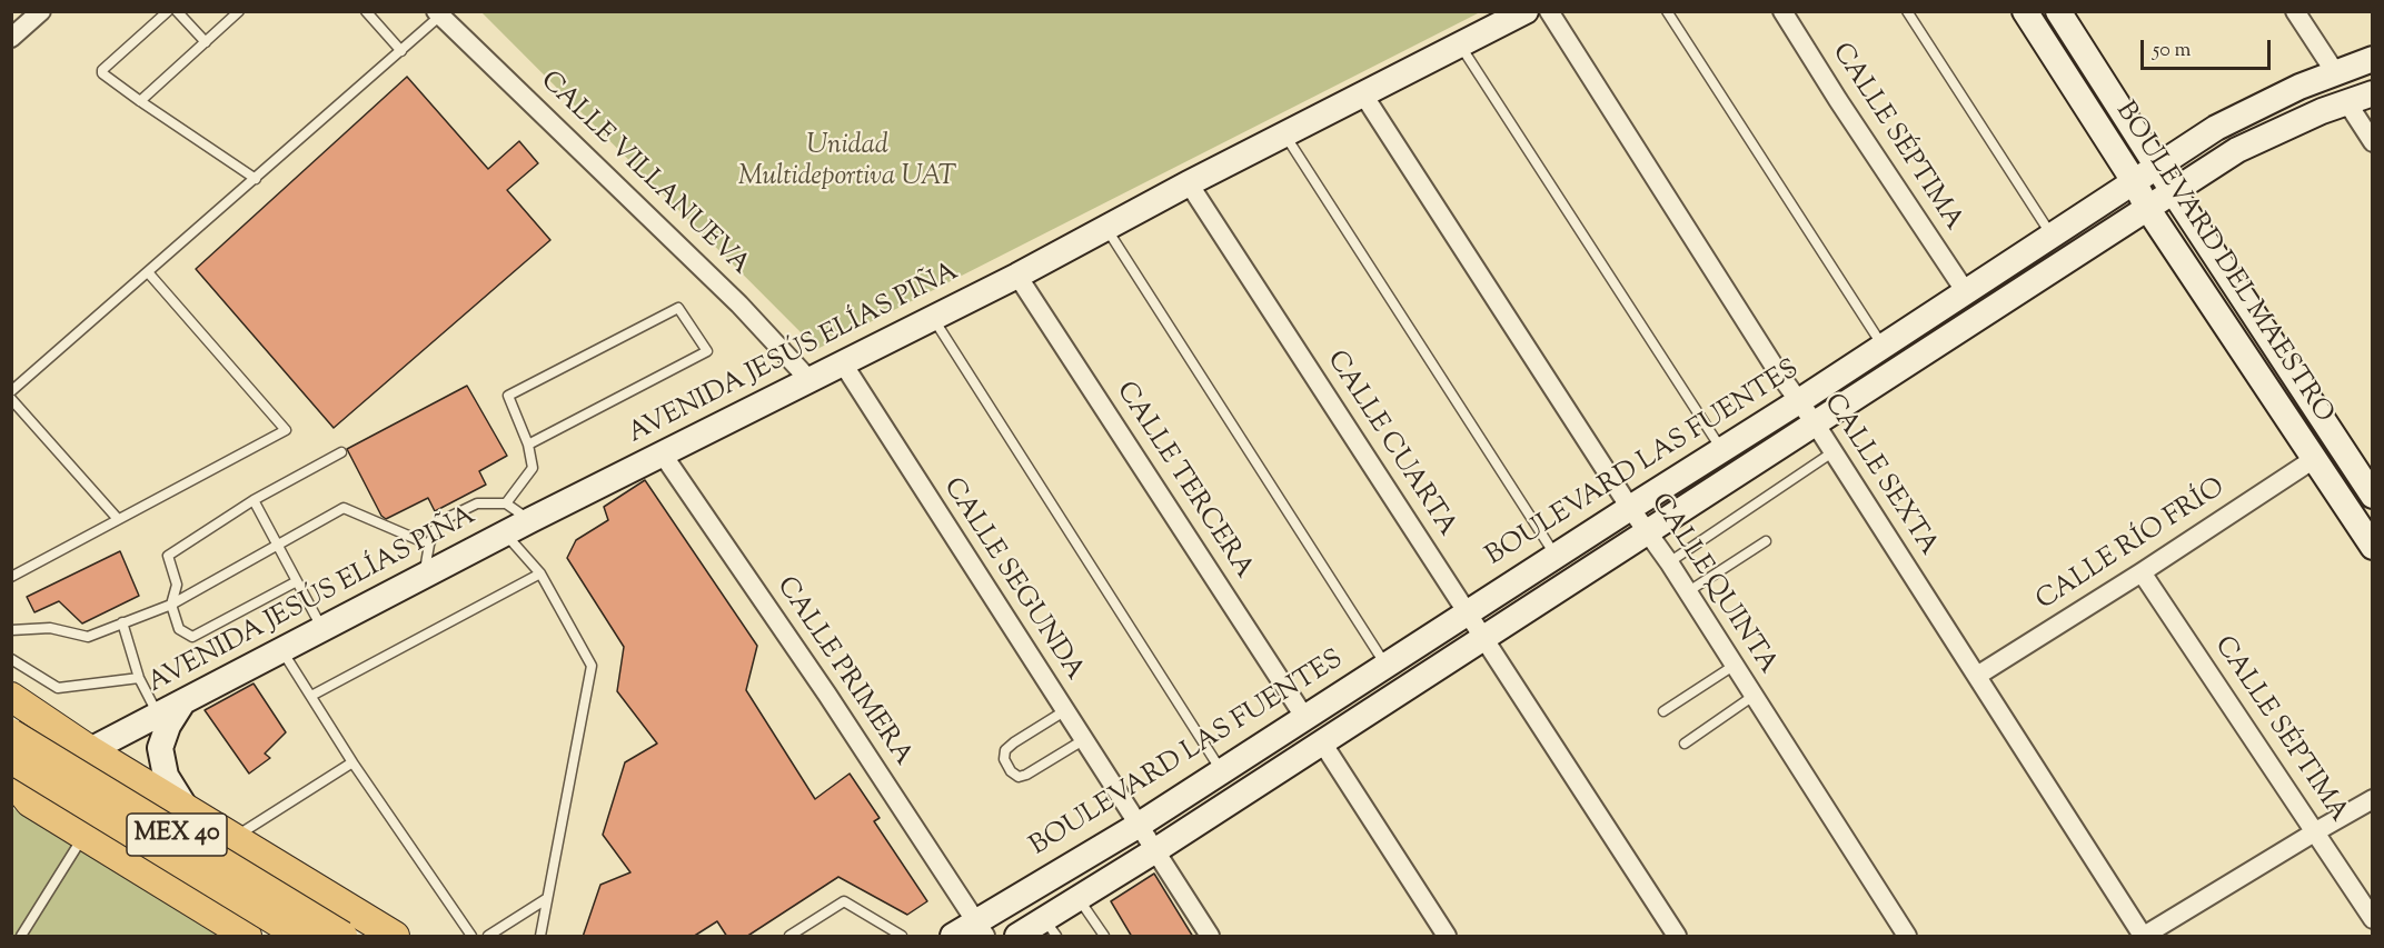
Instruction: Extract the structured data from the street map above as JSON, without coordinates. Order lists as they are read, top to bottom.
{
  "streets": {
    "main road": ["MEX 40"],
    "street": [
      "CALLE SÉPTIMA",
      "CALLE VILLANUEVA",
      "BOULEVARD DEL MAESTRO",
      "AVENIDA JESÚS ELÍAS PIÑA",
      "CALLE CUARTA",
      "BOULEVARD LAS FUENTES",
      "CALLE SEXTA",
      "CALLE TERCERA",
      "CALLE RÍO FRÍO",
      "CALLE SEGUNDA",
      "CALLE QUINTA",
      "CALLE PRIMERA"
    ]
  },
  "crossings": [
    ["CALLE SÉPTIMA", "BOULEVARD LAS FUENTES"],
    ["CALLE SÉPTIMA", "CALLE RÍO FRÍO"],
    ["CALLE VILLANUEVA", "AVENIDA JESÚS ELÍAS PIÑA"],
    ["BOULEVARD DEL MAESTRO", "BOULEVARD LAS FUENTES"],
    ["BOULEVARD DEL MAESTRO", "CALLE RÍO FRÍO"],
    ["AVENIDA JESÚS ELÍAS PIÑA", "CALLE CUARTA"],
    ["AVENIDA JESÚS ELÍAS PIÑA", "CALLE TERCERA"],
    ["AVENIDA JESÚS ELÍAS PIÑA", "CALLE SEGUNDA"],
    ["AVENIDA JESÚS ELÍAS PIÑA", "CALLE QUINTA"],
    ["AVENIDA JESÚS ELÍAS PIÑA", "CALLE PRIMERA"],
    ["CALLE CUARTA", "BOULEVARD LAS FUENTES"],
    ["BOULEVARD LAS FUENTES", "CALLE SEXTA"],
    ["BOULEVARD LAS FUENTES", "CALLE TERCERA"],
    ["BOULEVARD LAS FUENTES", "CALLE SEGUNDA"],
    ["BOULEVARD LAS FUENTES", "CALLE QUINTA"],
    ["BOULEVARD LAS FUENTES", "CALLE PRIMERA"],
    ["CALLE SEXTA", "CALLE RÍO FRÍO"]
  ],
  "parks": ["Unidad Multideportiva UAT"],
  "scale_bar": "50 m"
}
